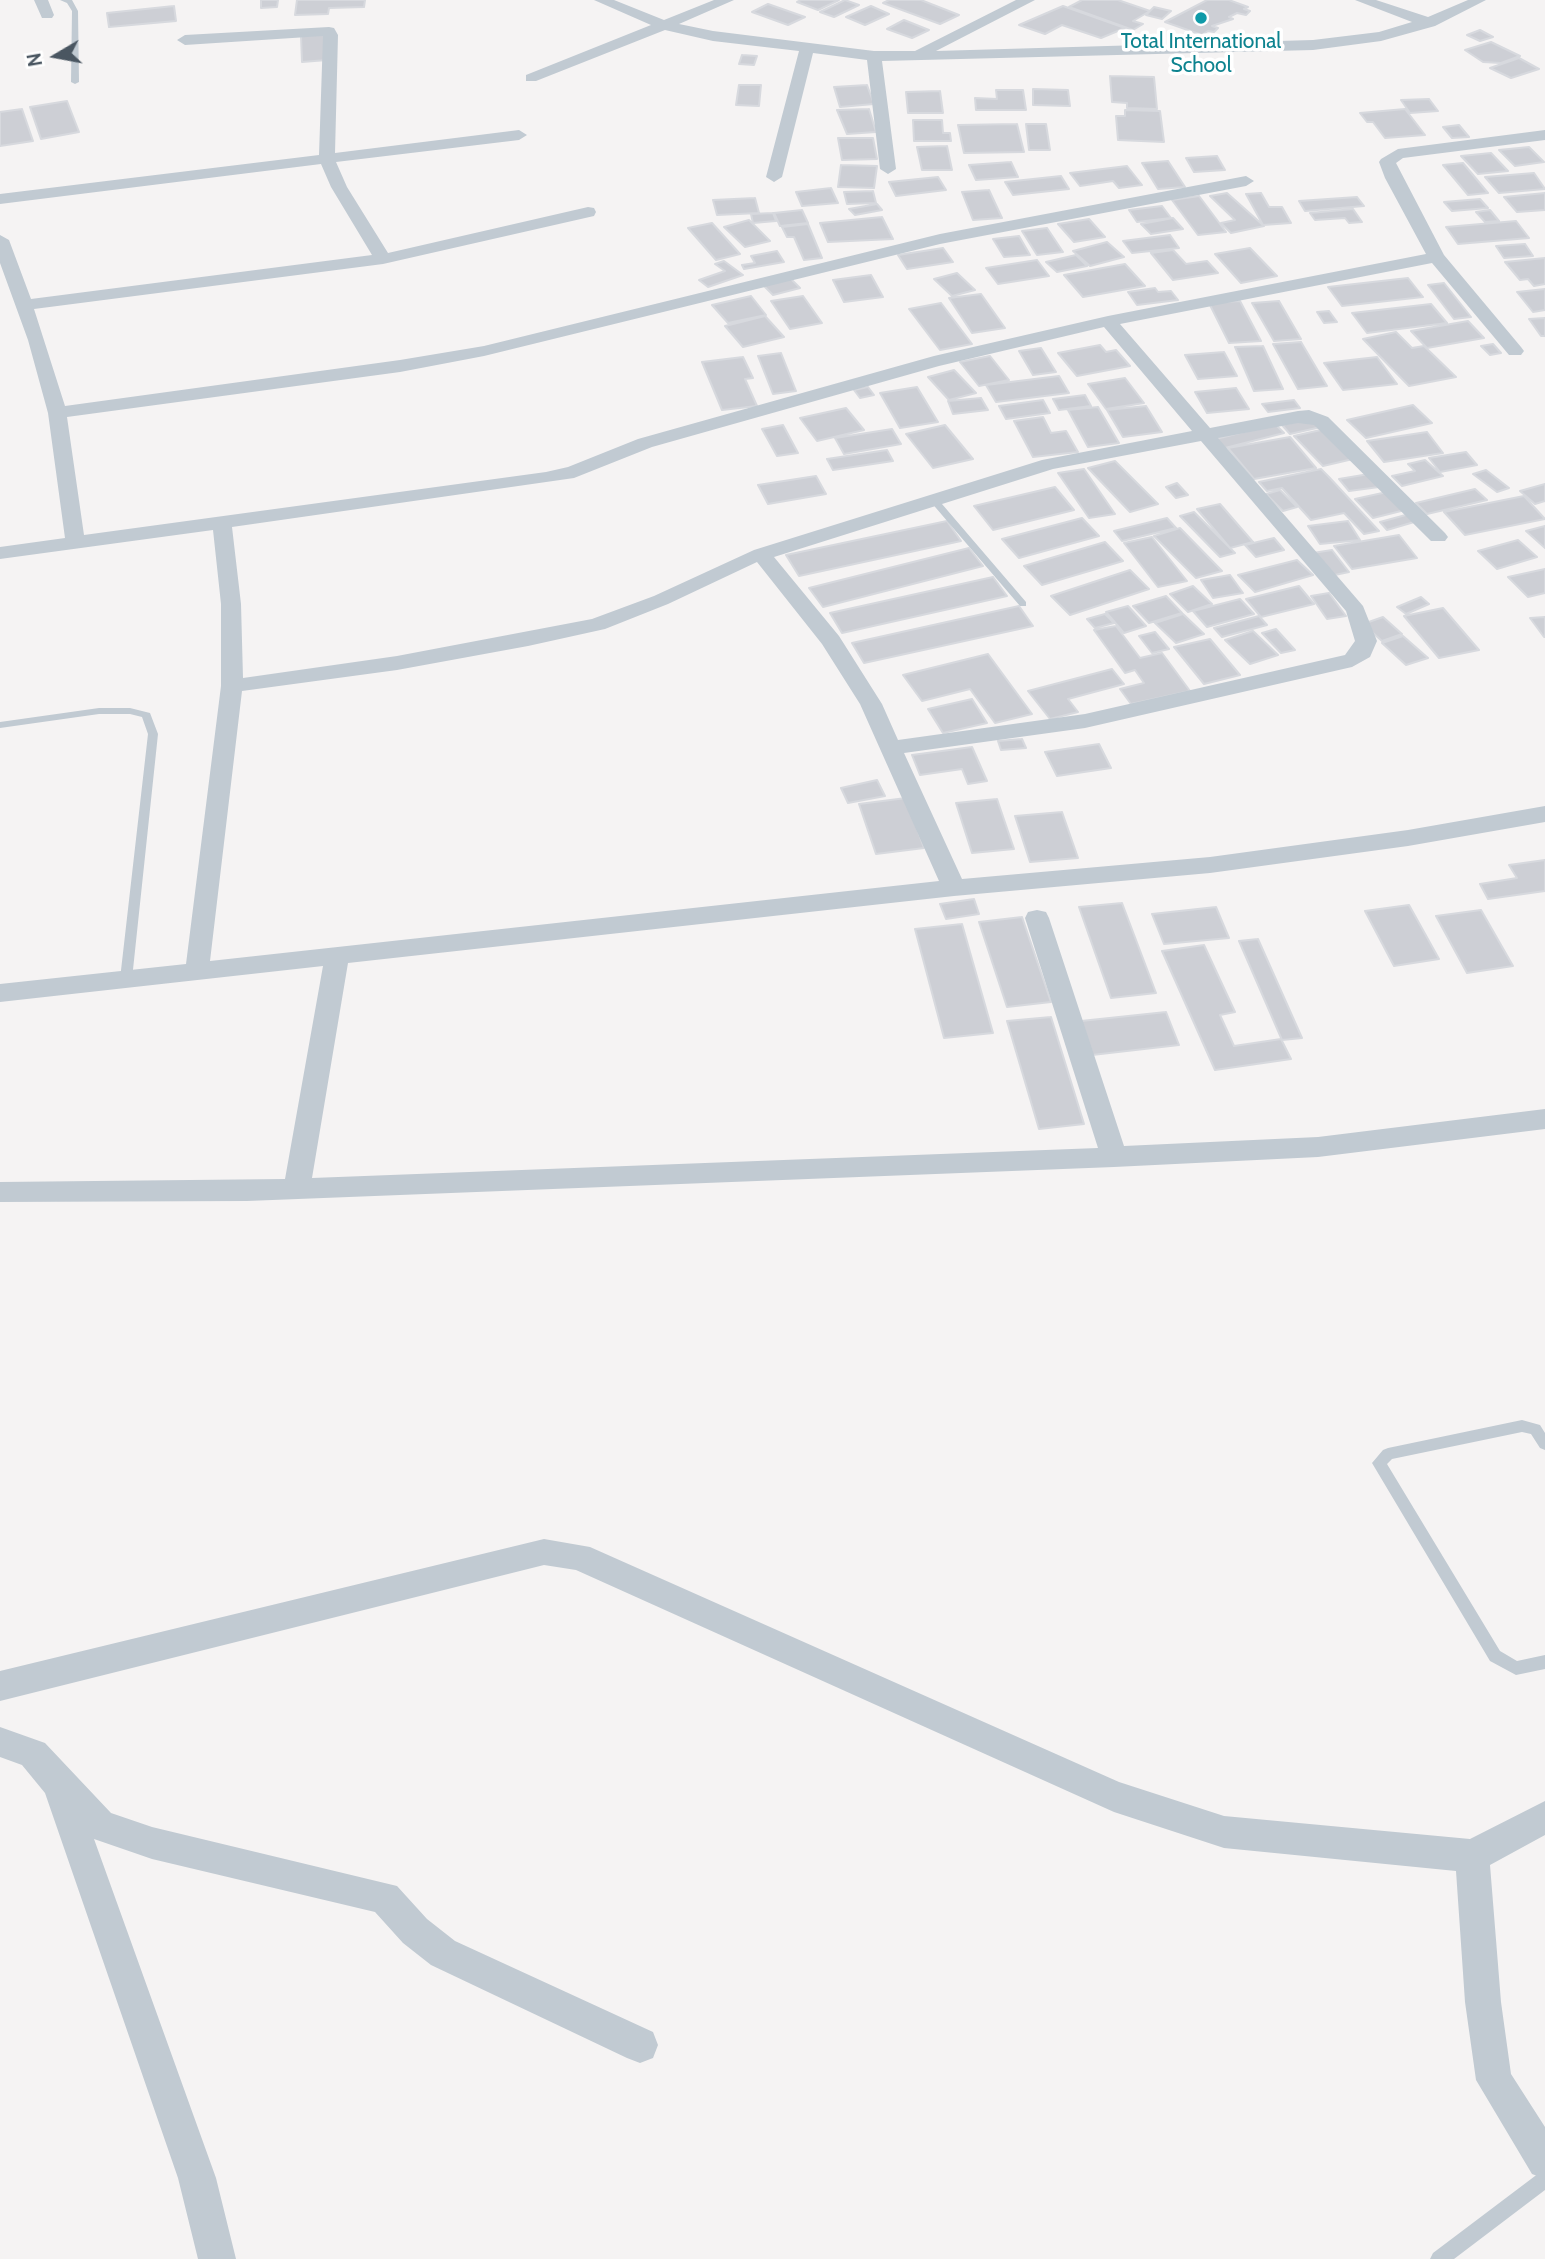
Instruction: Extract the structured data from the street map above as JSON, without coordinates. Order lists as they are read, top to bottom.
{
  "places": ["Total International School"],
  "north": "left"
}
